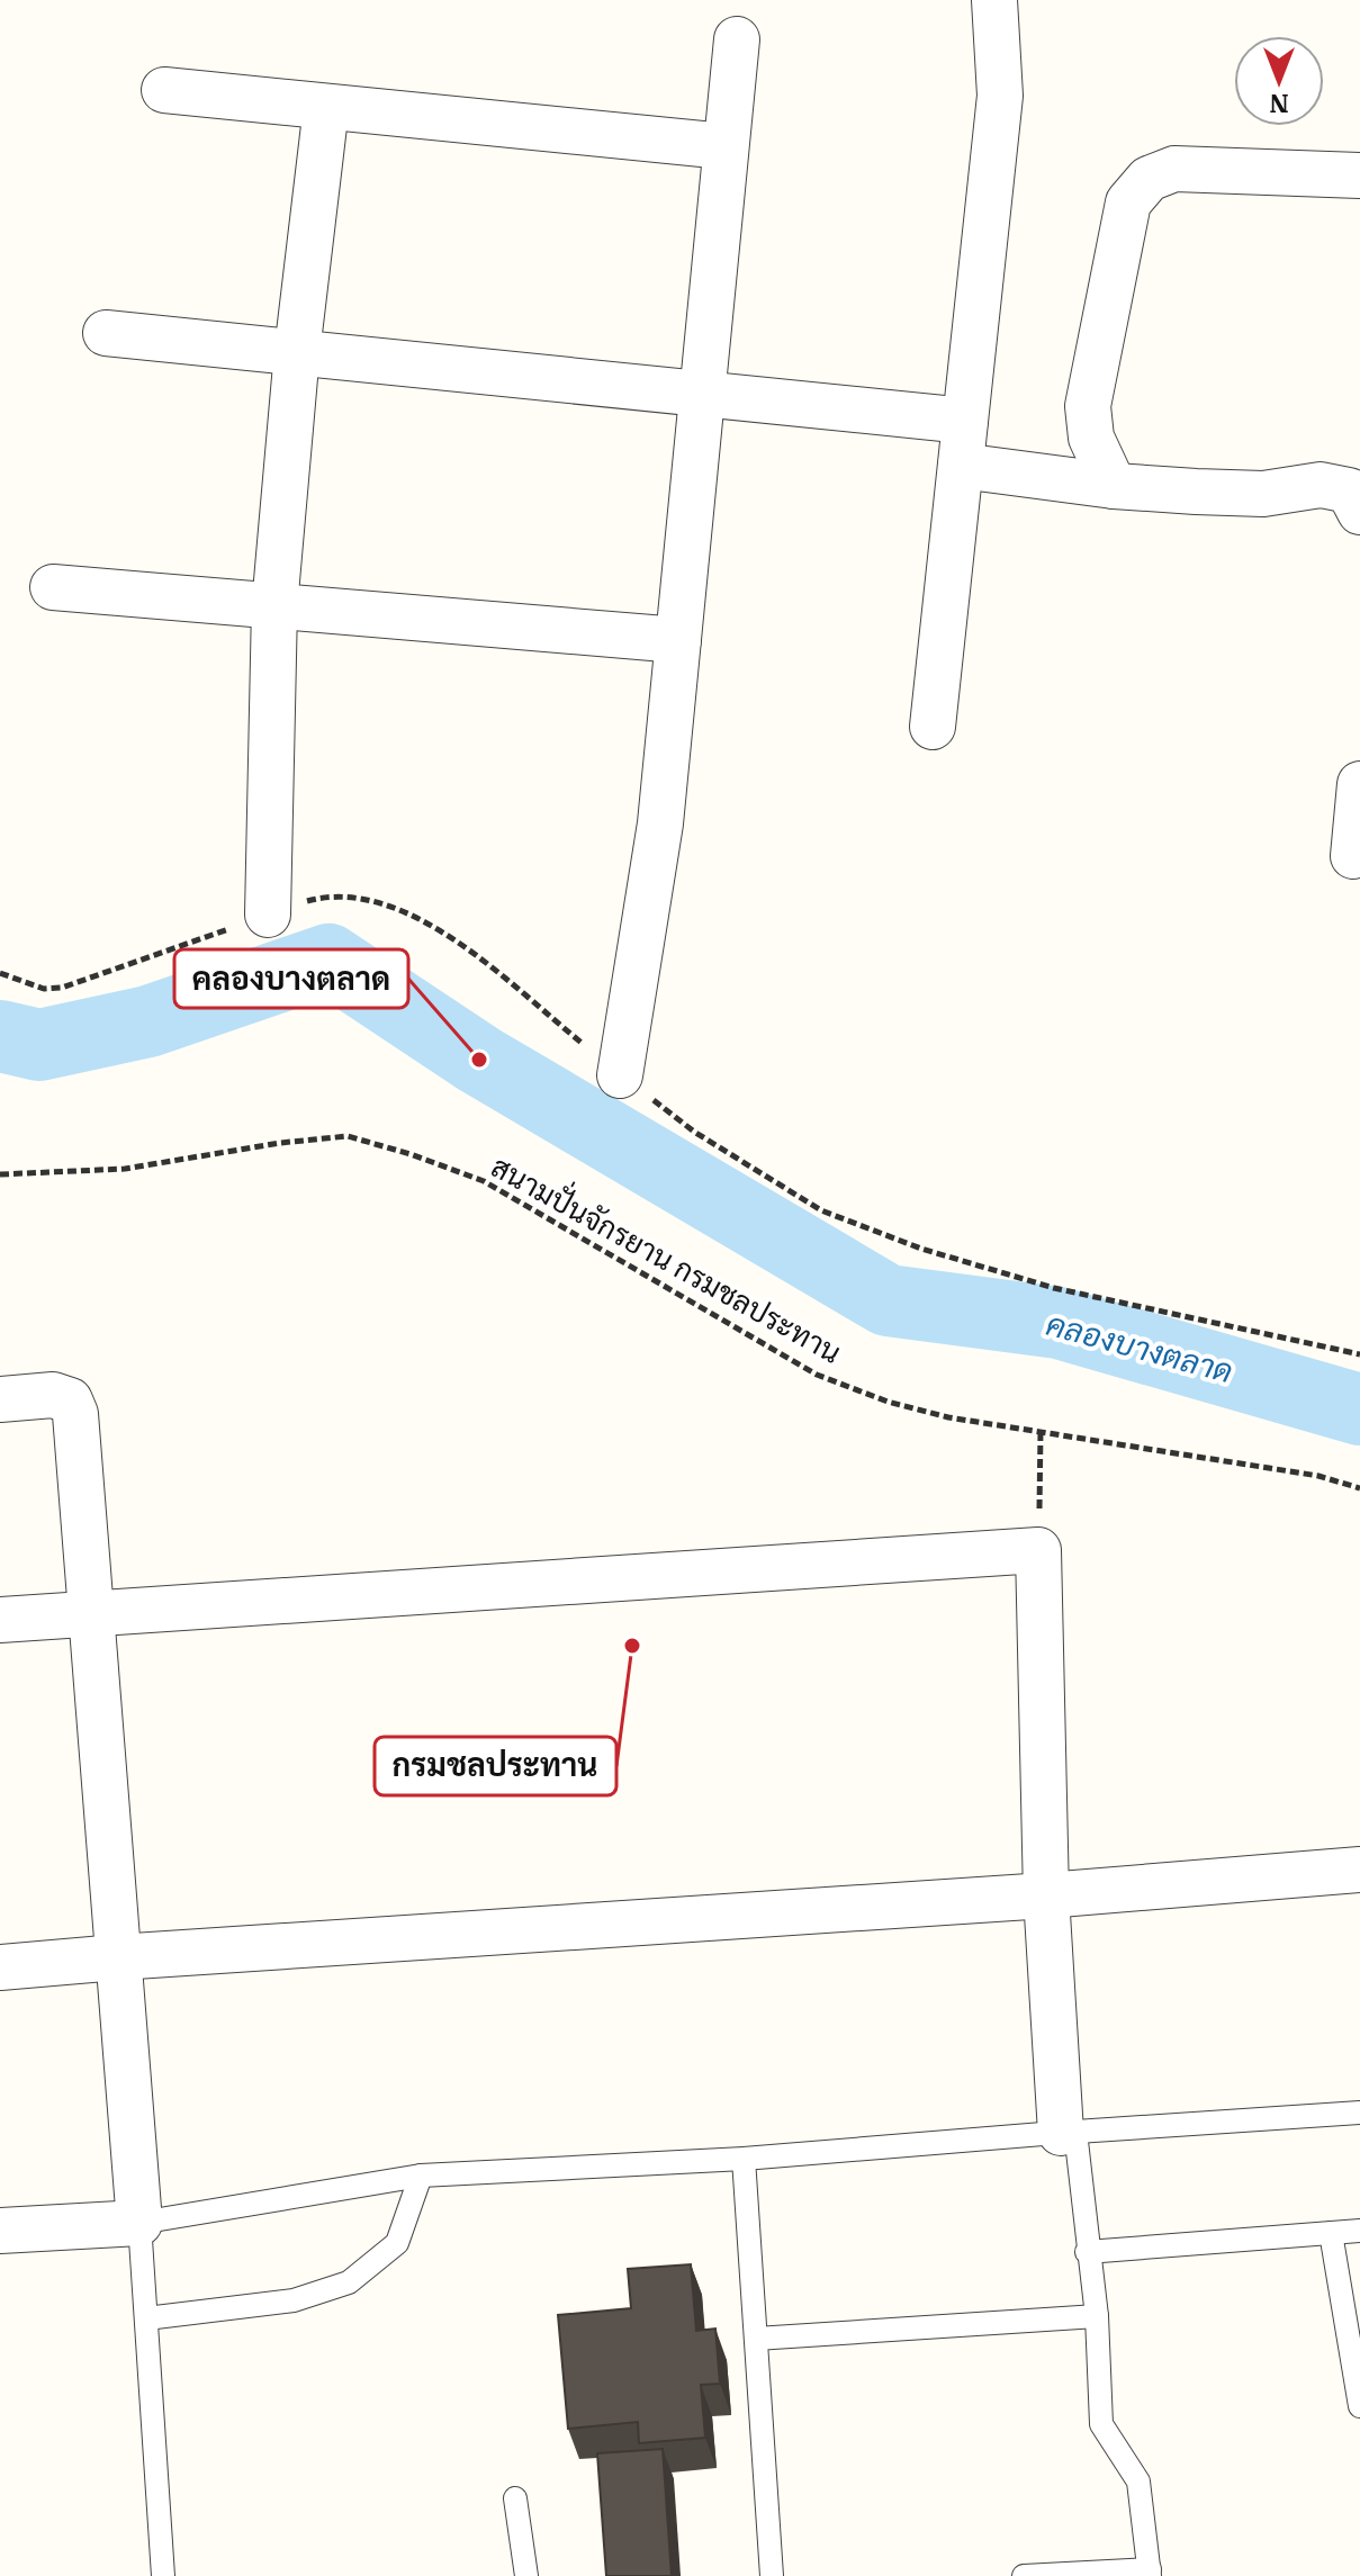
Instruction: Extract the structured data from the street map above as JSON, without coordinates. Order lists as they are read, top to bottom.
{
  "streets": {
    "path": ["สนามปั่นจักรยาน กรมชลประทาน"]
  },
  "water": ["คลองบางตลาด"],
  "places": ["คลองบางตลาด", "กรมชลประทาน"],
  "north": "bottom"
}
